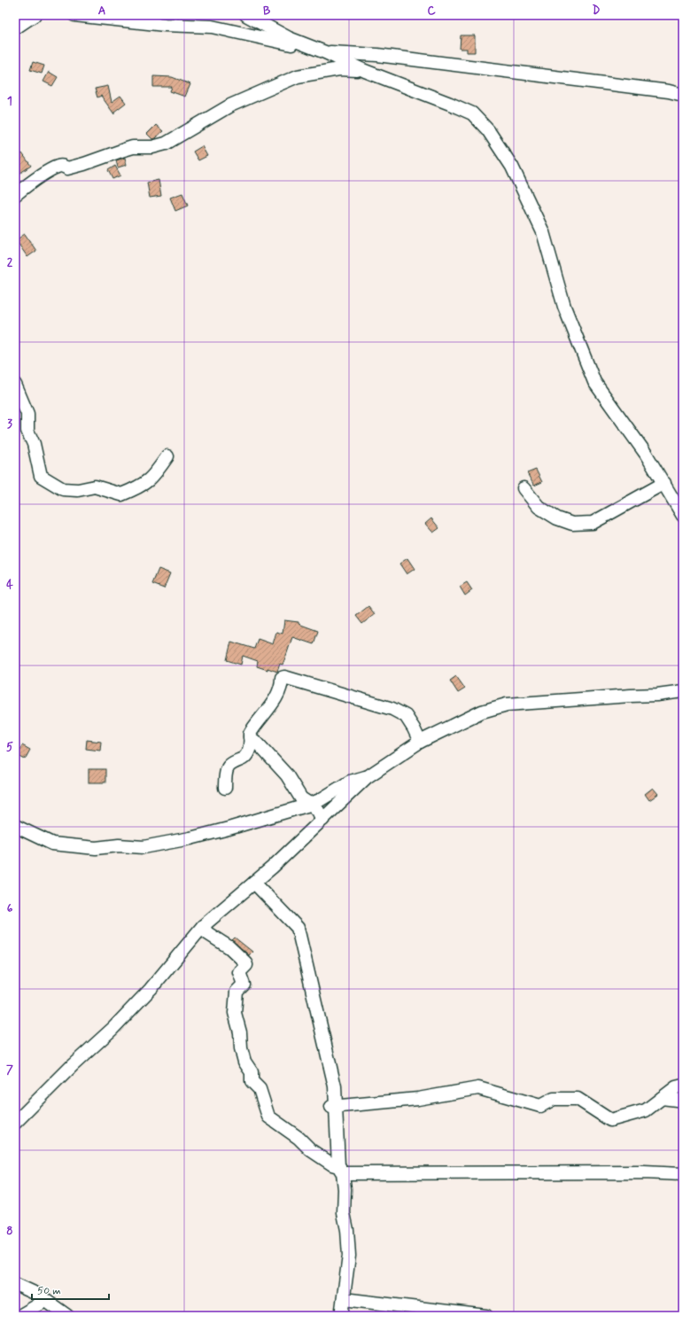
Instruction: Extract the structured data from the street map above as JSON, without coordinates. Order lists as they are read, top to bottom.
{
  "scale_bar": "50 m",
  "grid": {
    "columns": [
      "A",
      "B",
      "C",
      "D"
    ],
    "rows": [
      "1",
      "2",
      "3",
      "4",
      "5",
      "6",
      "7",
      "8"
    ]
  }
}
